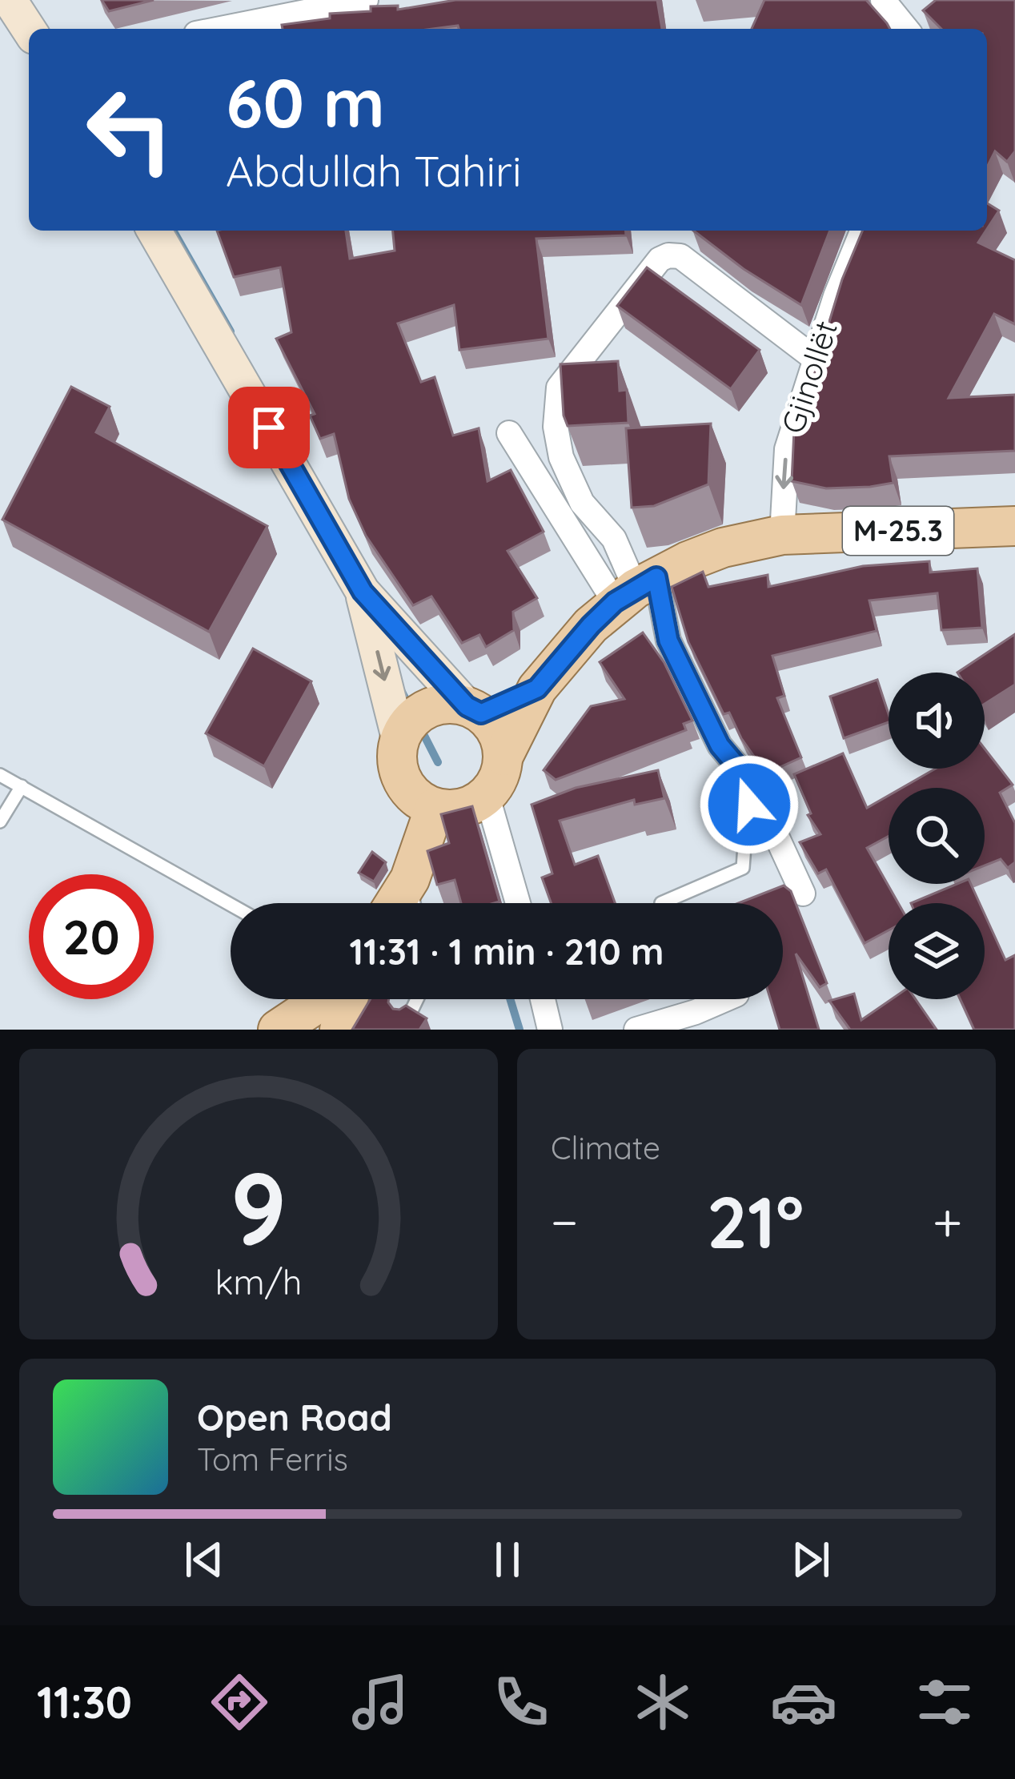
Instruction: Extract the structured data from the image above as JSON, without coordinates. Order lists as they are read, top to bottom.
{
  "streets": {
    "main road": ["M-25.3"],
    "street": ["Gjinollët"]
  },
  "crossings": [
    ["Gjinollët", "M-25.3"]
  ],
  "one_way": ["Gjinollët"],
  "page": {
    "turn": ["60 m", "Abdullah Tahiri"],
    "limit": "20",
    "trip": "11:31 · 1 min · 210 m",
    "tile": "Climate",
    "heat": ["−", "21°", "+"],
    "song": ["Open Road", "Tom Ferris"],
    "tabs": "11:30",
    "gauge": ["9", "km/h"]
  }
}
